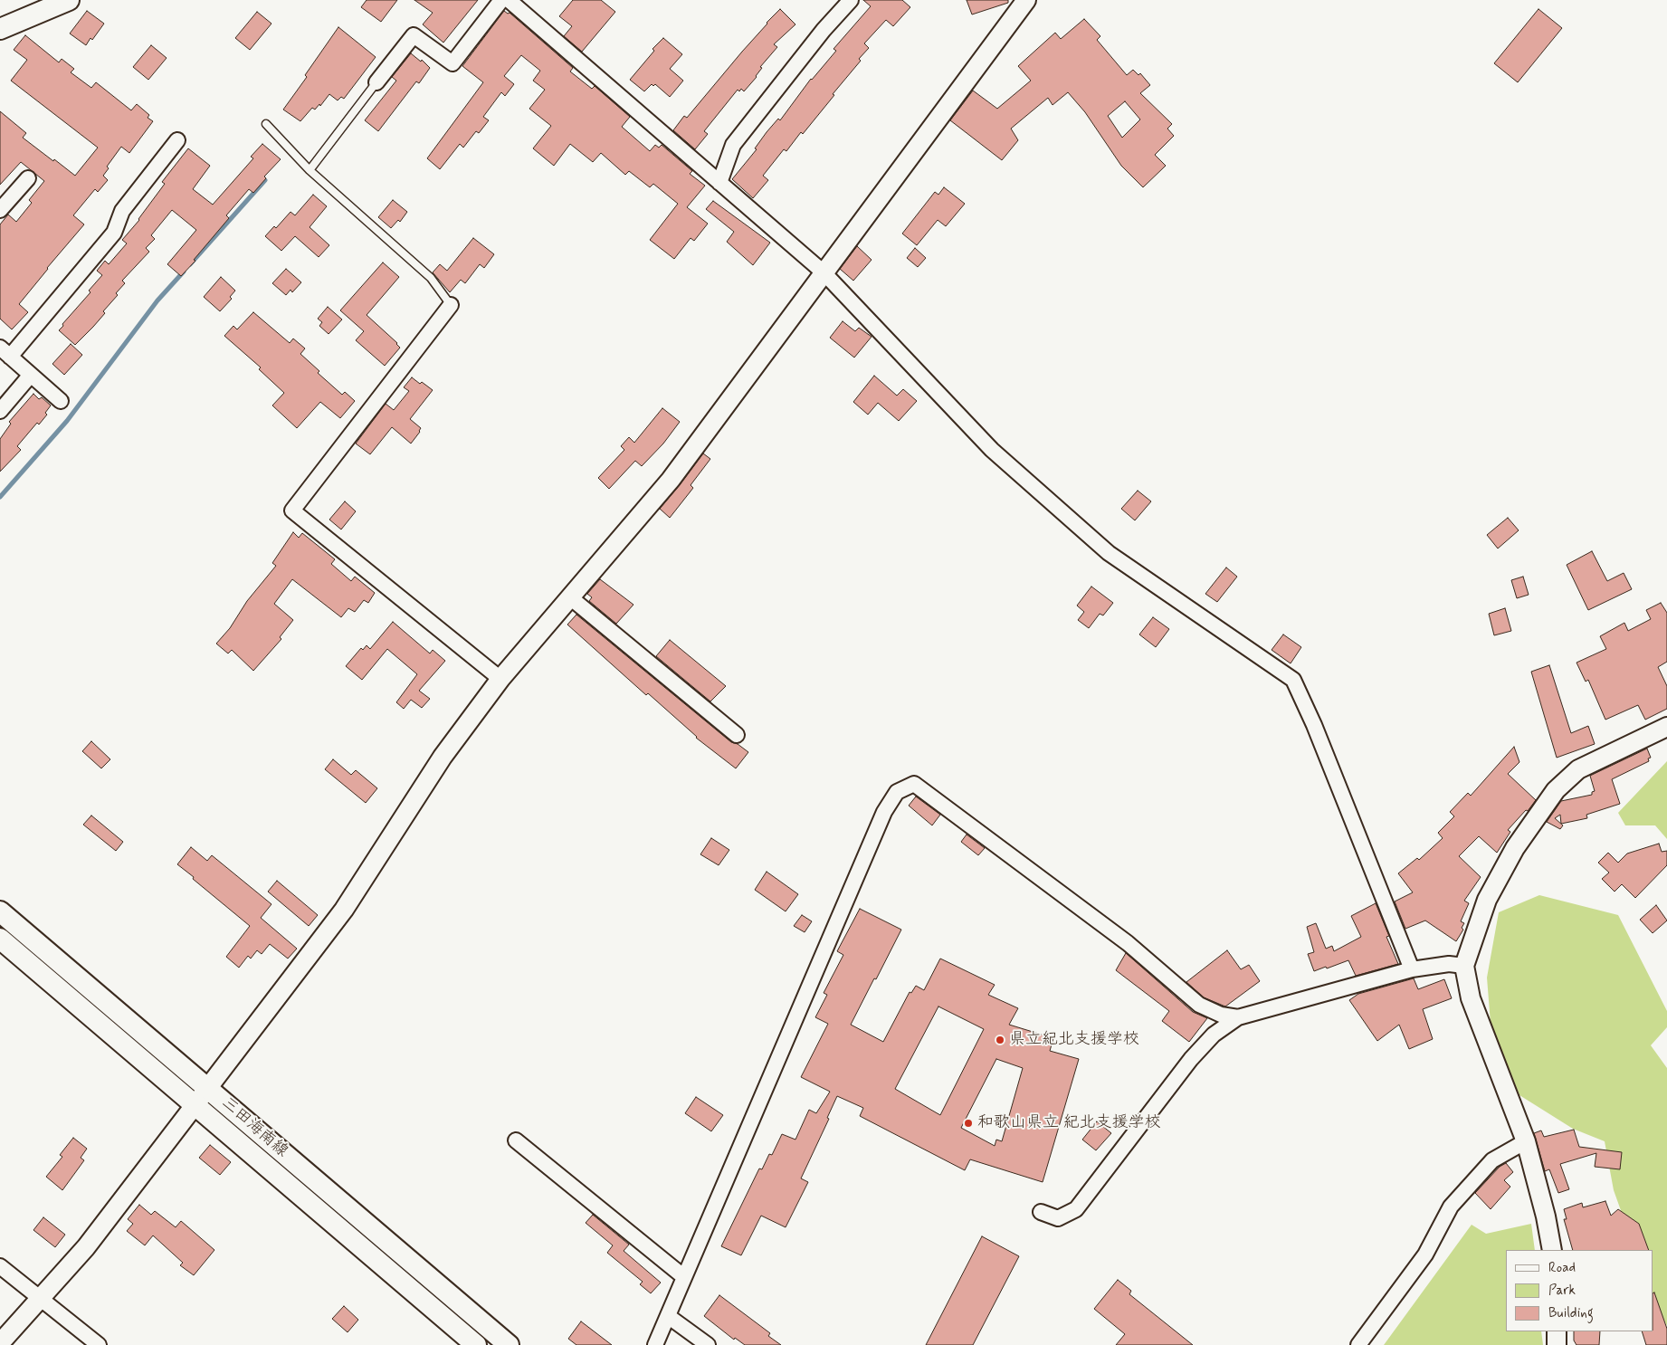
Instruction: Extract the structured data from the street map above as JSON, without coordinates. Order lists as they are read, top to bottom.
{
  "streets": {
    "main road": ["三田海南線"]
  },
  "places": ["県立紀北支援学校", "和歌山県立 紀北支援学校"],
  "legend": ["Road", "Park", "Building"]
}
